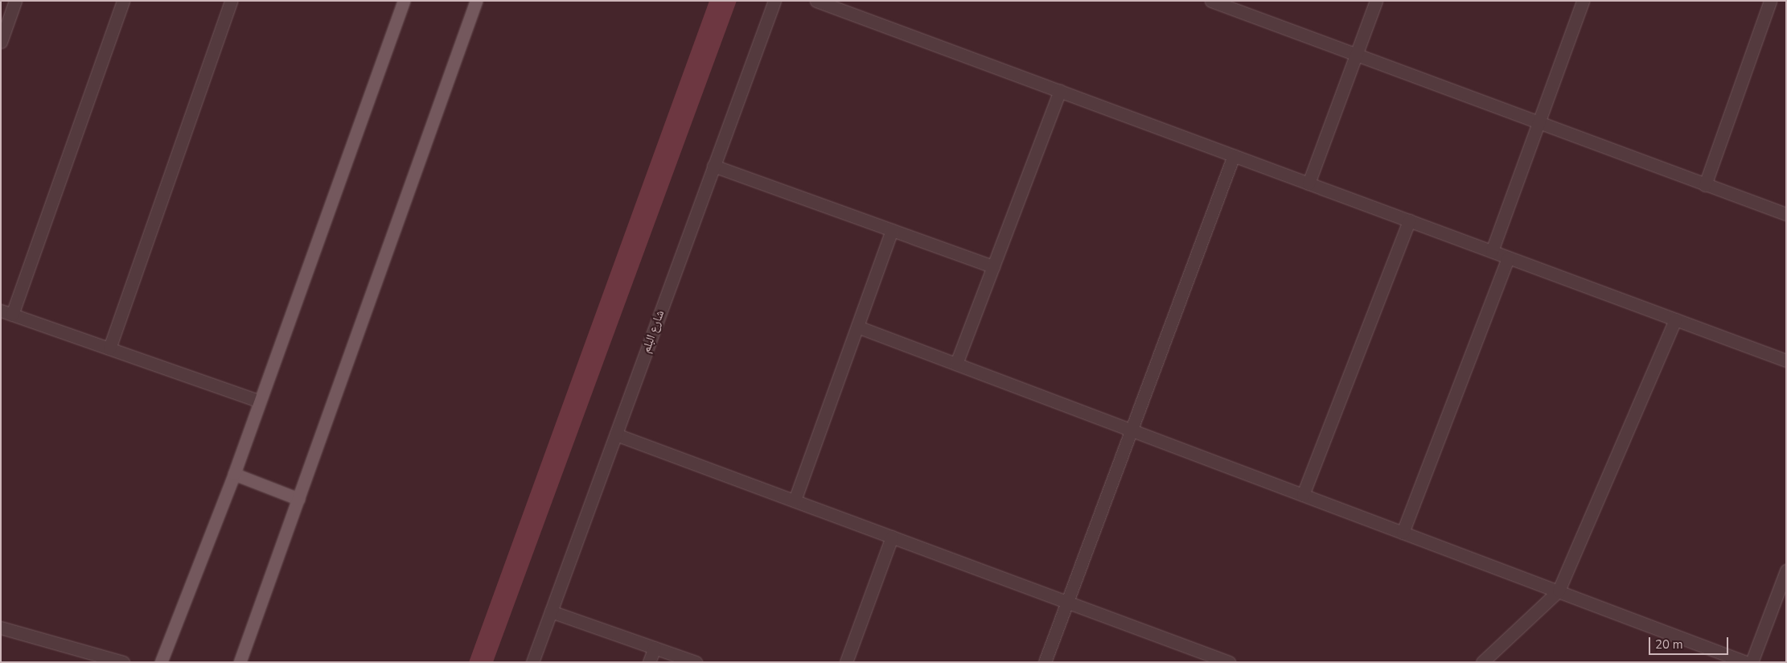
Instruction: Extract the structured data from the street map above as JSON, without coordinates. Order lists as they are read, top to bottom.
{
  "streets": {
    "street": ["شارع البلم"]
  },
  "scale_bar": "20 m"
}
